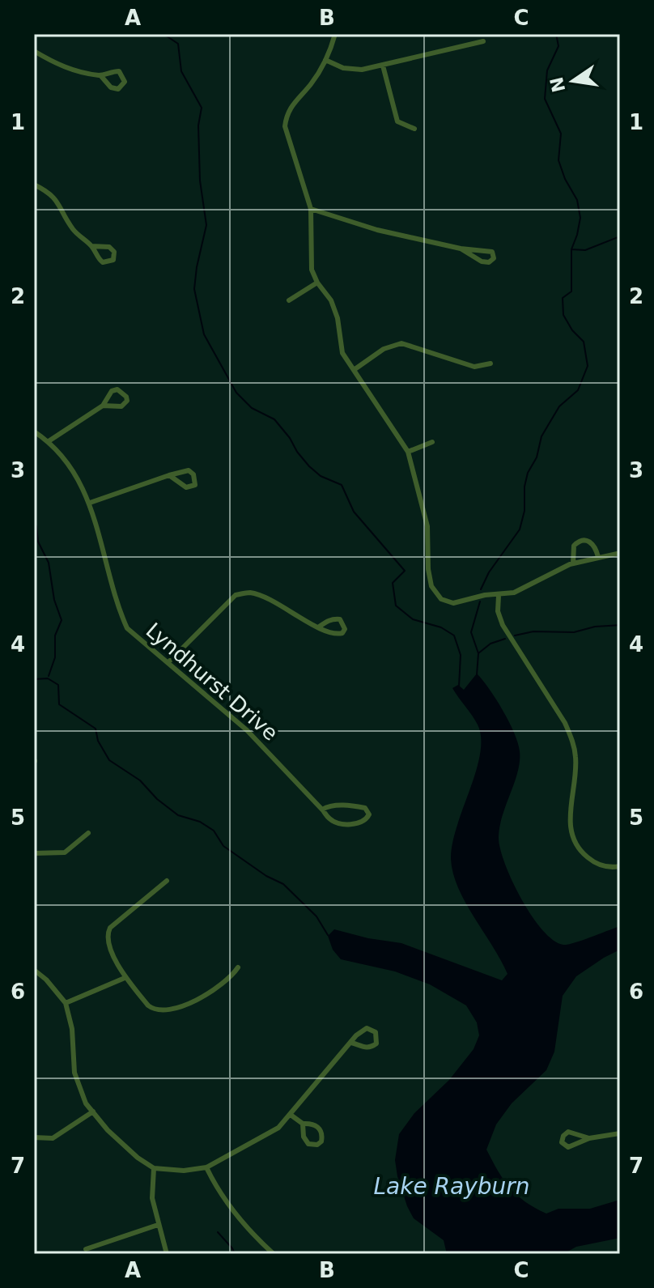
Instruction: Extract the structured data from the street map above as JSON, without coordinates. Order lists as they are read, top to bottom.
{
  "streets": {
    "street": ["Lyndhurst Drive"]
  },
  "water": ["Lake Rayburn"],
  "north": "left",
  "grid": {
    "columns": ["A", "B", "C"],
    "rows": [
      "1",
      "2",
      "3",
      "4",
      "5",
      "6",
      "7"
    ]
  }
}
